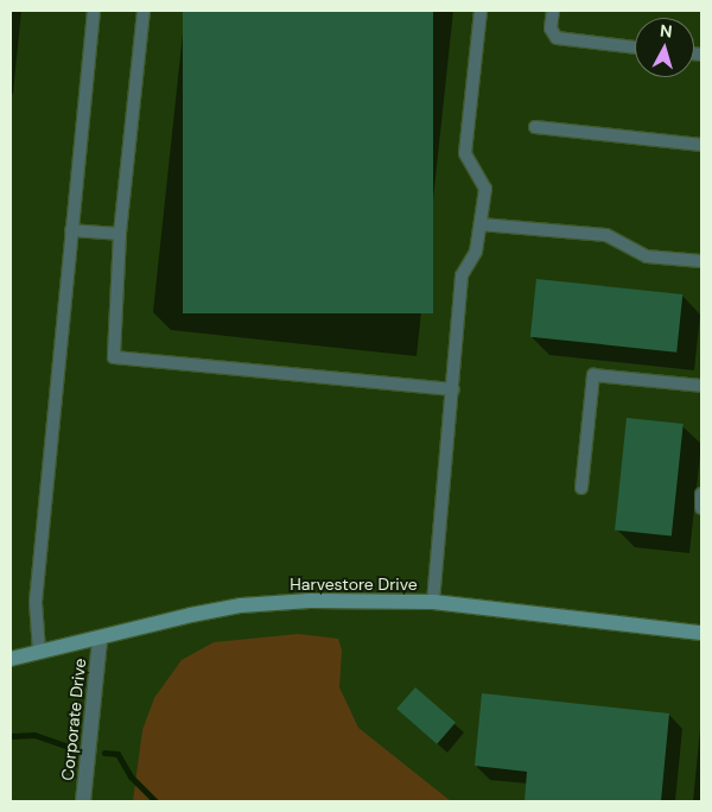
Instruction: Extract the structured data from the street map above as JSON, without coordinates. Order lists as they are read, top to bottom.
{
  "streets": {
    "street": ["Harvestore Drive", "Corporate Drive"]
  },
  "crossings": [
    ["Harvestore Drive", "Corporate Drive"]
  ],
  "north": "top"
}
